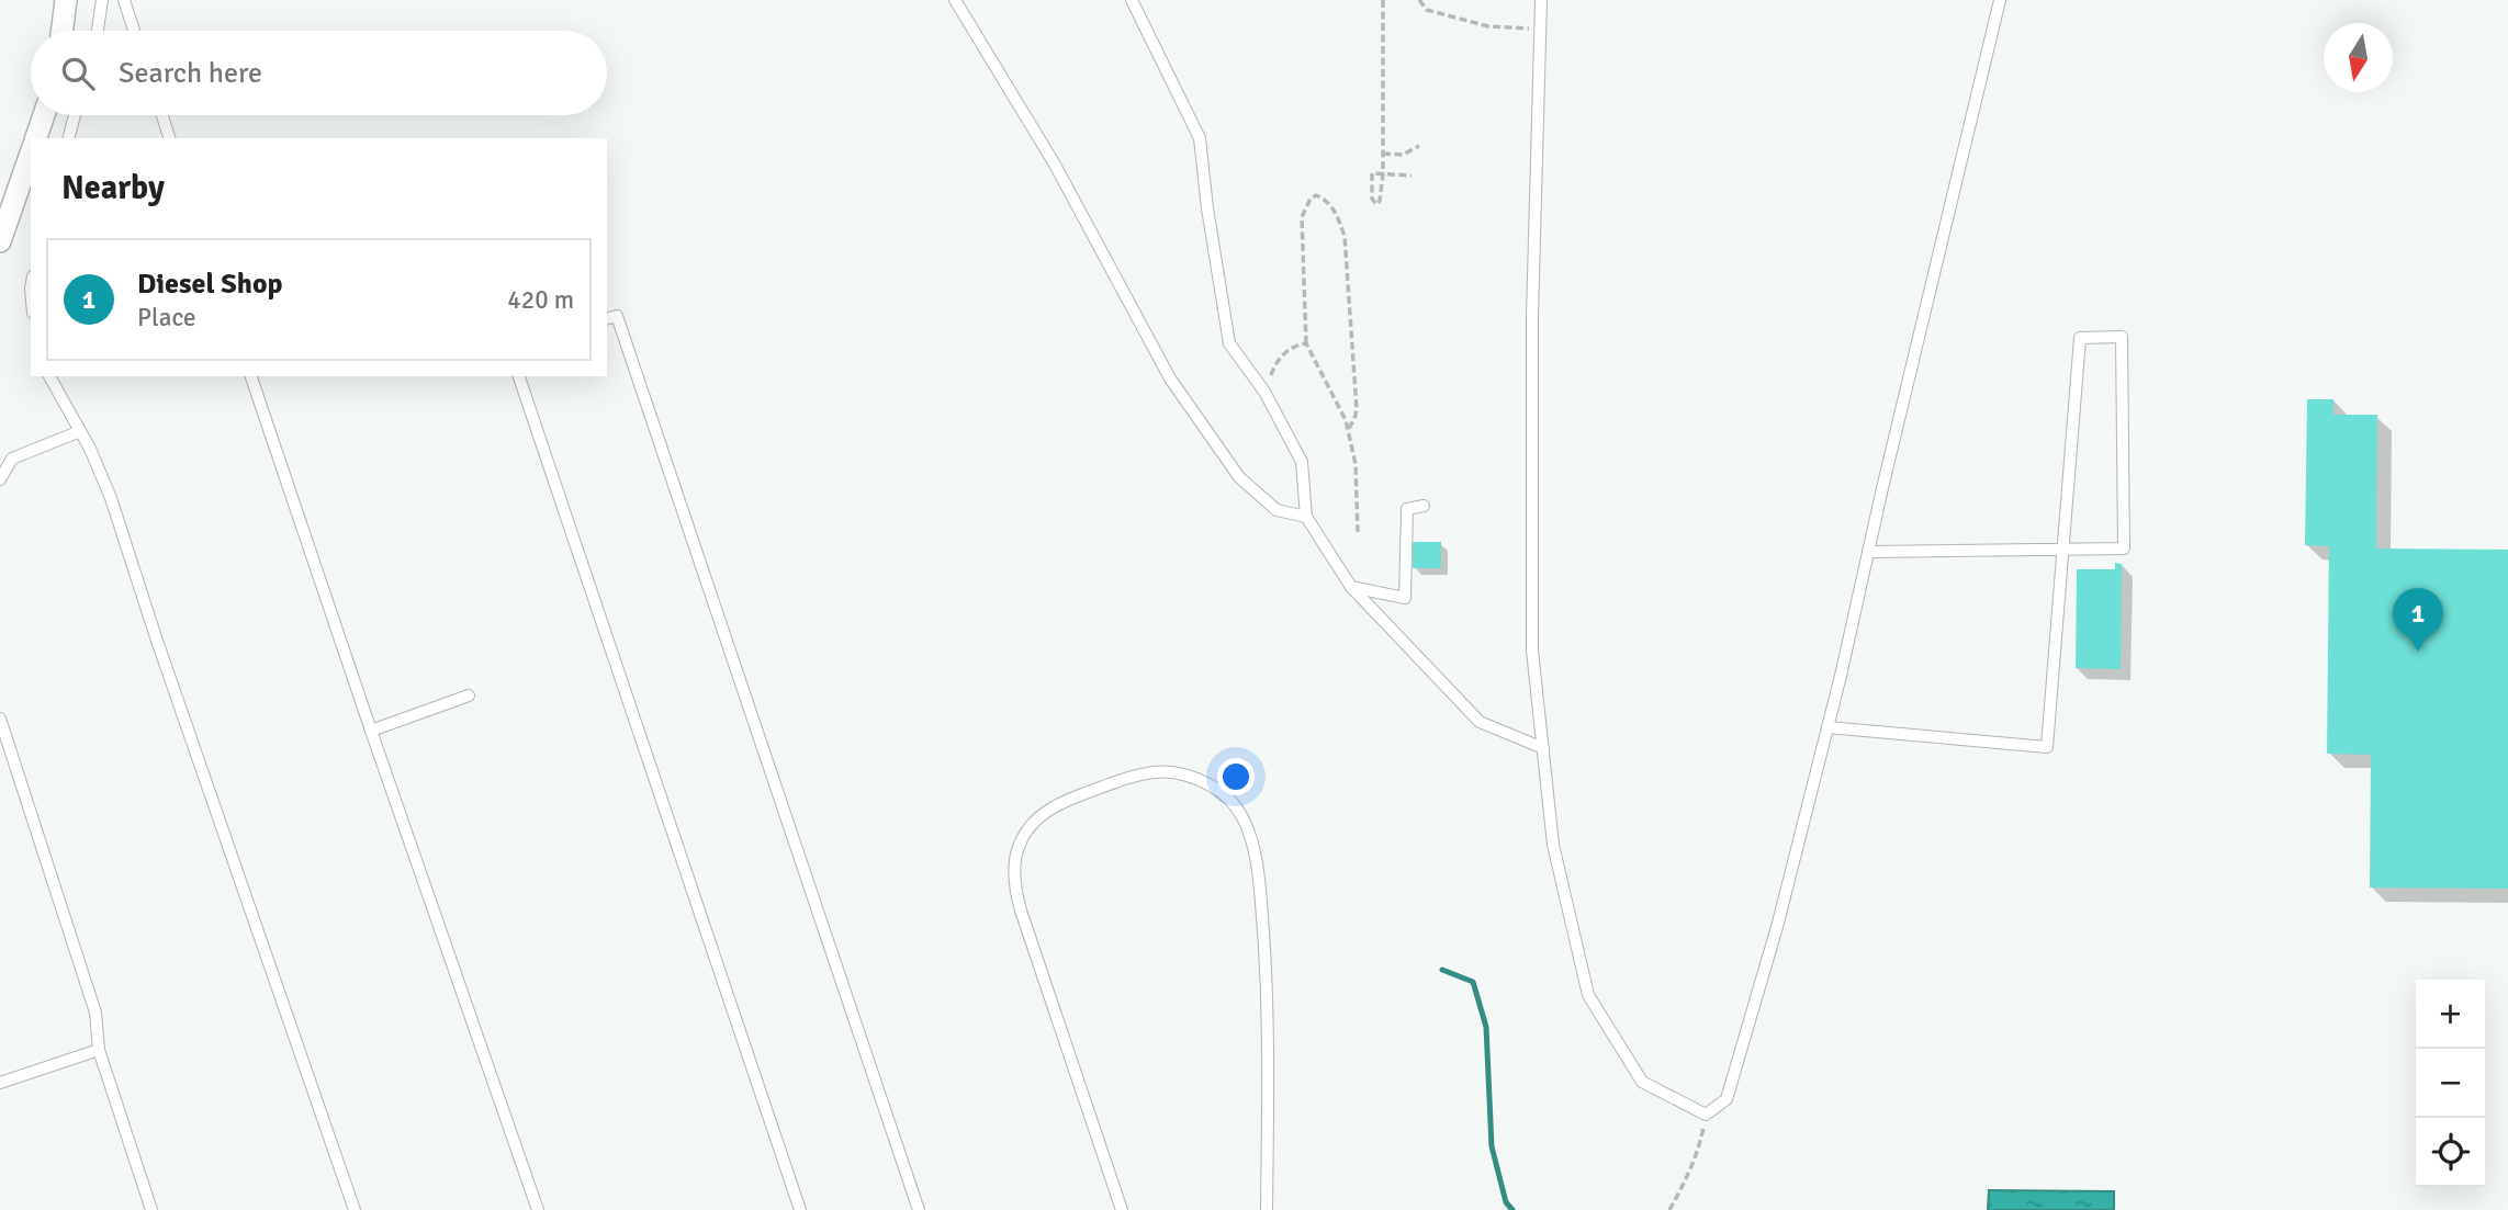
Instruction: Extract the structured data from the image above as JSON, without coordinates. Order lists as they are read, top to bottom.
{
  "north": "bottom",
  "page": {
    "search": "Search here",
    "heading": "Nearby",
    "list": [
      {
        "mark": "1",
        "name": "Diesel Shop",
        "note": "Place",
        "value": "420 m"
      }
    ],
    "pins": "1",
    "map_buttons": ["+", "−"]
  }
}
